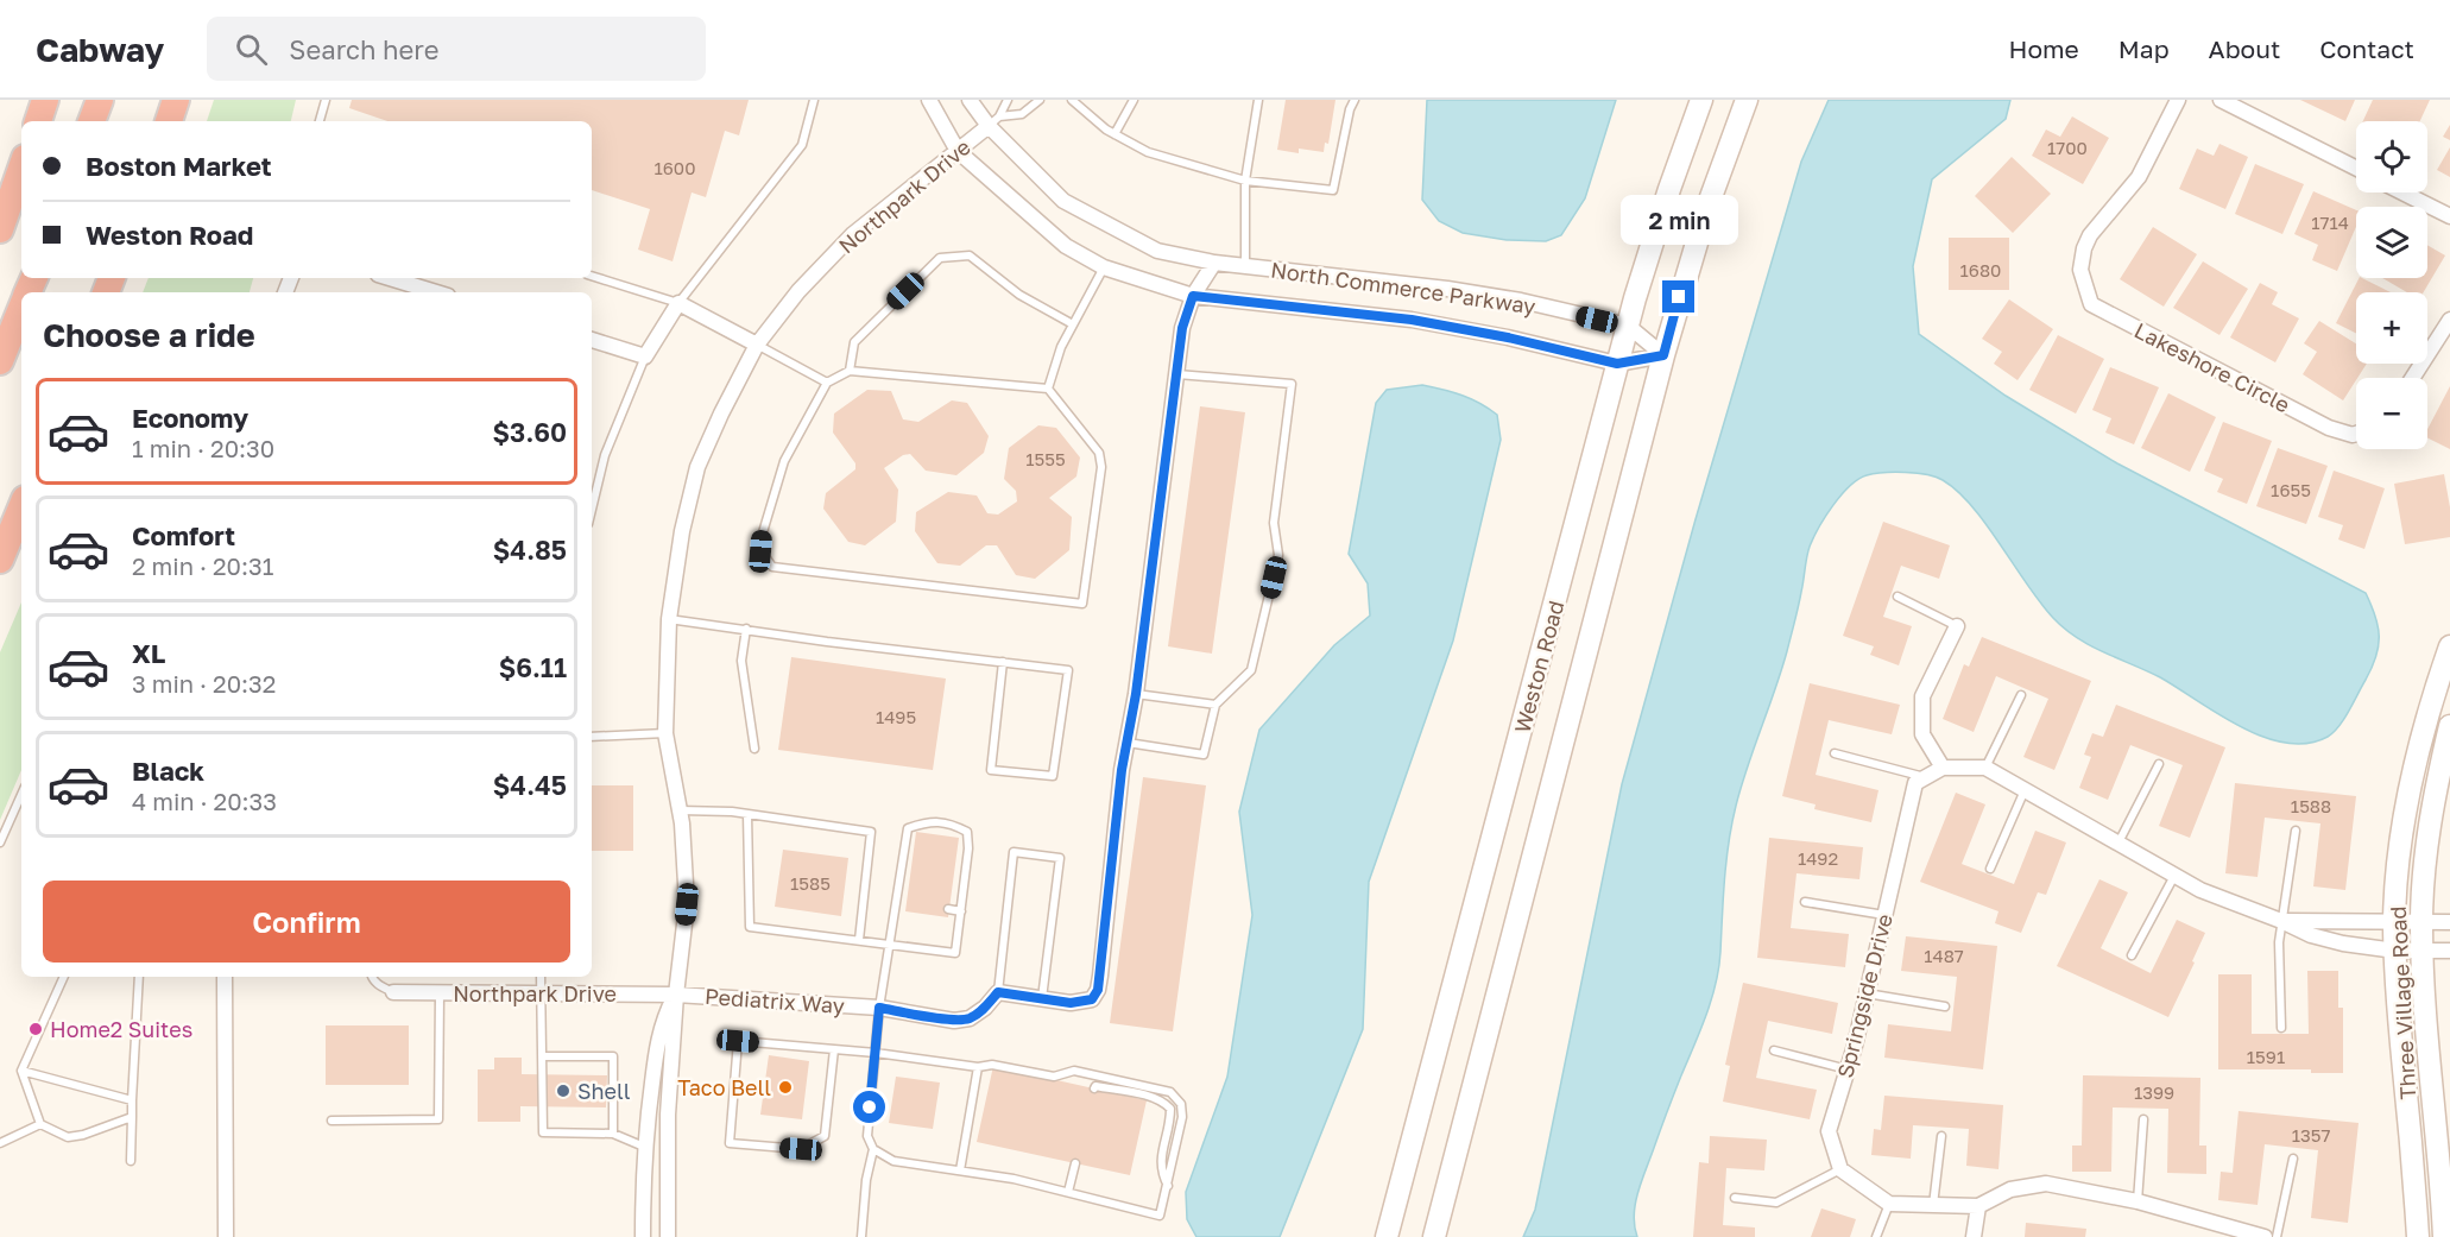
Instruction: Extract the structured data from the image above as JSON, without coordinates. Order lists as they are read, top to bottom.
{
  "streets": {
    "main road": ["Weston Road", "Three Village Road"],
    "street": [
      "Northpark Drive",
      "North Commerce Parkway",
      "Lakeshore Circle",
      "Springside Drive",
      "Pediatrix Way"
    ]
  },
  "crossings": [
    ["Northpark Drive", "North Commerce Parkway"],
    ["Northpark Drive", "Pediatrix Way"],
    ["North Commerce Parkway", "Weston Road"]
  ],
  "places": ["Home2 Suites", "Taco Bell", "Shell"],
  "house_numbers": [
    "1700",
    "1600",
    "1714",
    "1680",
    "1555",
    "1655",
    "1495",
    "1588",
    "1492",
    "1585",
    "1487",
    "1591",
    "1399",
    "1357"
  ],
  "page": {
    "header": "Cabway",
    "search": "Search here",
    "nav": [
      "Home",
      "Map",
      "About",
      "Contact"
    ],
    "map_buttons": ["+", "−"],
    "banner": ["Boston Market", "Weston Road"],
    "bubble": "2 min",
    "heading": "Choose a ride",
    "list": [
      {
        "name": "Economy",
        "note": "1 min · 20:30",
        "value": "$3.60"
      },
      {
        "name": "Comfort",
        "note": "2 min · 20:31",
        "value": "$4.85"
      },
      {
        "name": "XL",
        "note": "3 min · 20:32",
        "value": "$6.11"
      },
      {
        "name": "Black",
        "note": "4 min · 20:33",
        "value": "$4.45"
      }
    ],
    "buttons": "Confirm"
  }
}
